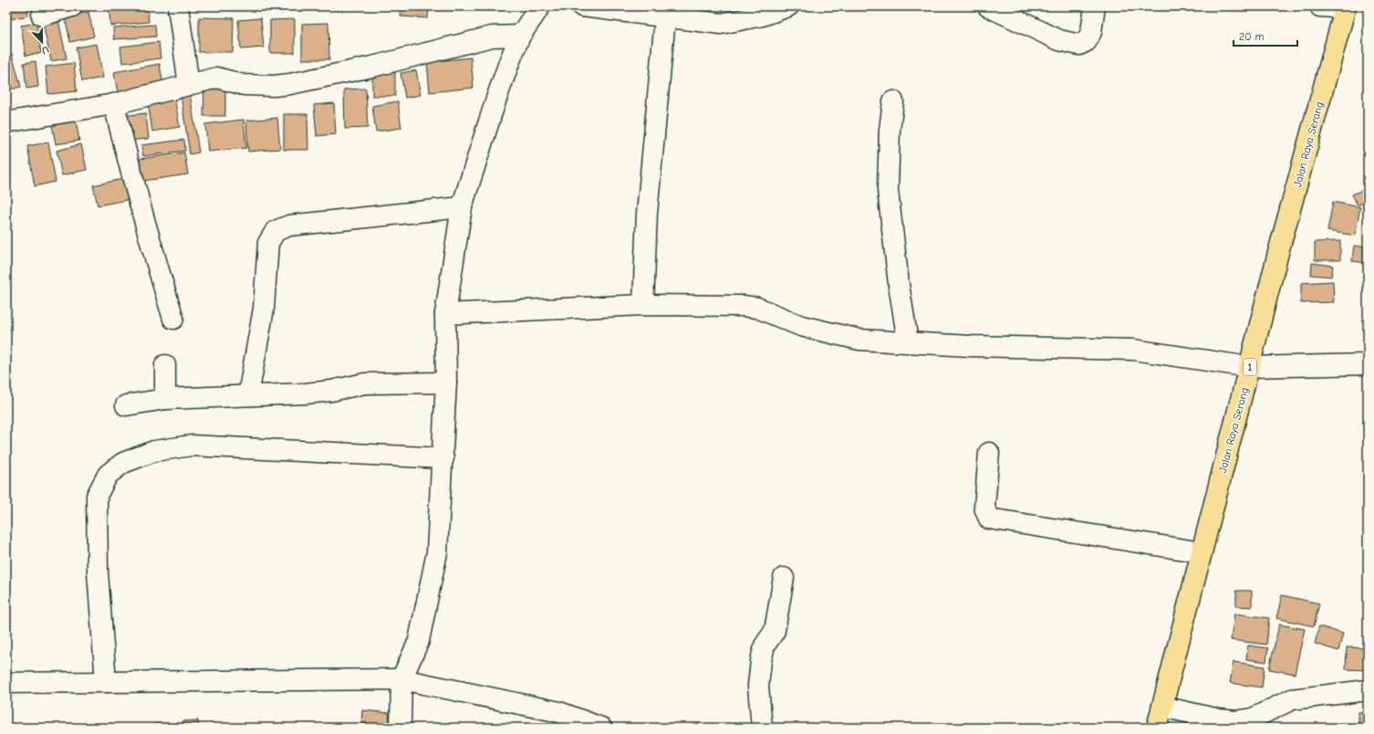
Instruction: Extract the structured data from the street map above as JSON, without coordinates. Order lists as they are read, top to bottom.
{
  "streets": {
    "highway": ["Jalan Raya Serang", "1"]
  },
  "scale_bar": "20 m",
  "north": "bottom"
}
